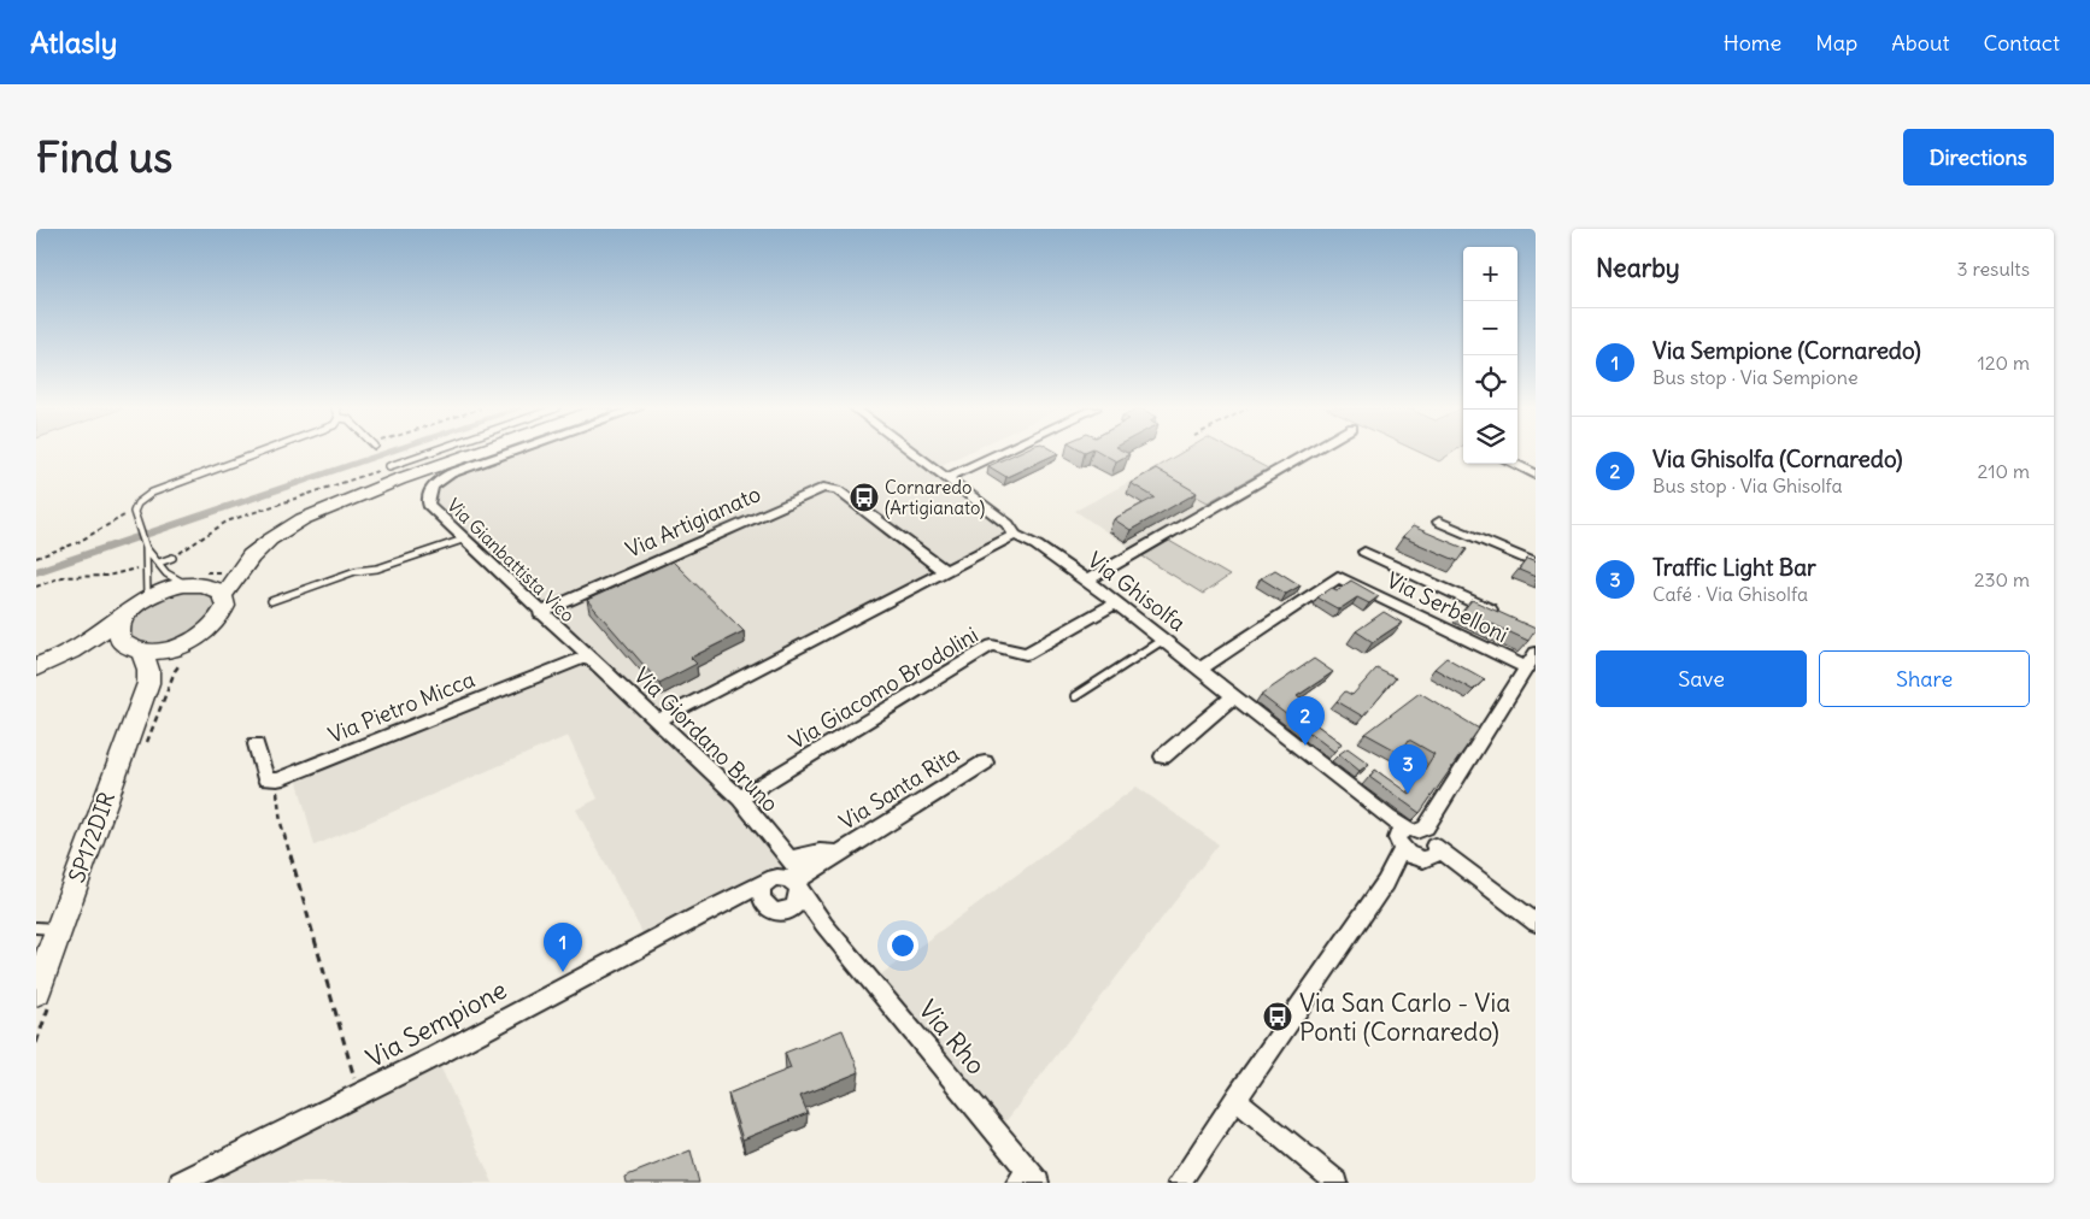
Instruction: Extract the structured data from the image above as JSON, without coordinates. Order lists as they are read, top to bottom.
{
  "streets": {
    "main road": ["SP172DIR"],
    "street": [
      "Via Artigianato",
      "Via Gianbattista Vico",
      "Via Ghisolfa",
      "Via Serbelloni",
      "Via Giacomo Brodolini",
      "Via Pietro Micca",
      "Via Giordano Bruno",
      "Via Santa Rita",
      "Via Sempione",
      "Via Rho"
    ]
  },
  "crossings": [
    ["Via Artigianato", "Via Gianbattista Vico"],
    ["Via Gianbattista Vico", "Via Pietro Micca"],
    ["Via Gianbattista Vico", "Via Giordano Bruno"],
    ["Via Ghisolfa", "Via Serbelloni"],
    ["Via Ghisolfa", "Via Giacomo Brodolini"],
    ["Via Giacomo Brodolini", "Via Giordano Bruno"],
    ["Via Pietro Micca", "Via Giordano Bruno"],
    ["Via Giordano Bruno", "Via Santa Rita"],
    ["Via Giordano Bruno", "Via Sempione"],
    ["Via Giordano Bruno", "Via Rho"],
    ["Via Santa Rita", "Via Sempione"],
    ["Via Santa Rita", "Via Rho"],
    ["Via Sempione", "Via Rho"]
  ],
  "places": {
    "bus stop": ["Cornaredo (Artigianato)", "Via San Carlo - Via Ponti (Cornaredo)"]
  },
  "page": {
    "header": "Atlasly",
    "nav": [
      "Home",
      "Map",
      "About",
      "Contact"
    ],
    "buttons": [
      "Directions",
      ["Save", "Share"]
    ],
    "title": "Find us",
    "heading": ["Nearby", "3 results"],
    "map_buttons": ["+", "−"],
    "list": [
      {
        "mark": "1",
        "name": "Via Sempione (Cornaredo)",
        "note": "Bus stop · Via Sempione",
        "value": "120 m"
      },
      {
        "mark": "2",
        "name": "Via Ghisolfa (Cornaredo)",
        "note": "Bus stop · Via Ghisolfa",
        "value": "210 m"
      },
      {
        "mark": "3",
        "name": "Traffic Light Bar",
        "note": "Café · Via Ghisolfa",
        "value": "230 m"
      }
    ],
    "pins": ["2", "3", "1"]
  }
}
